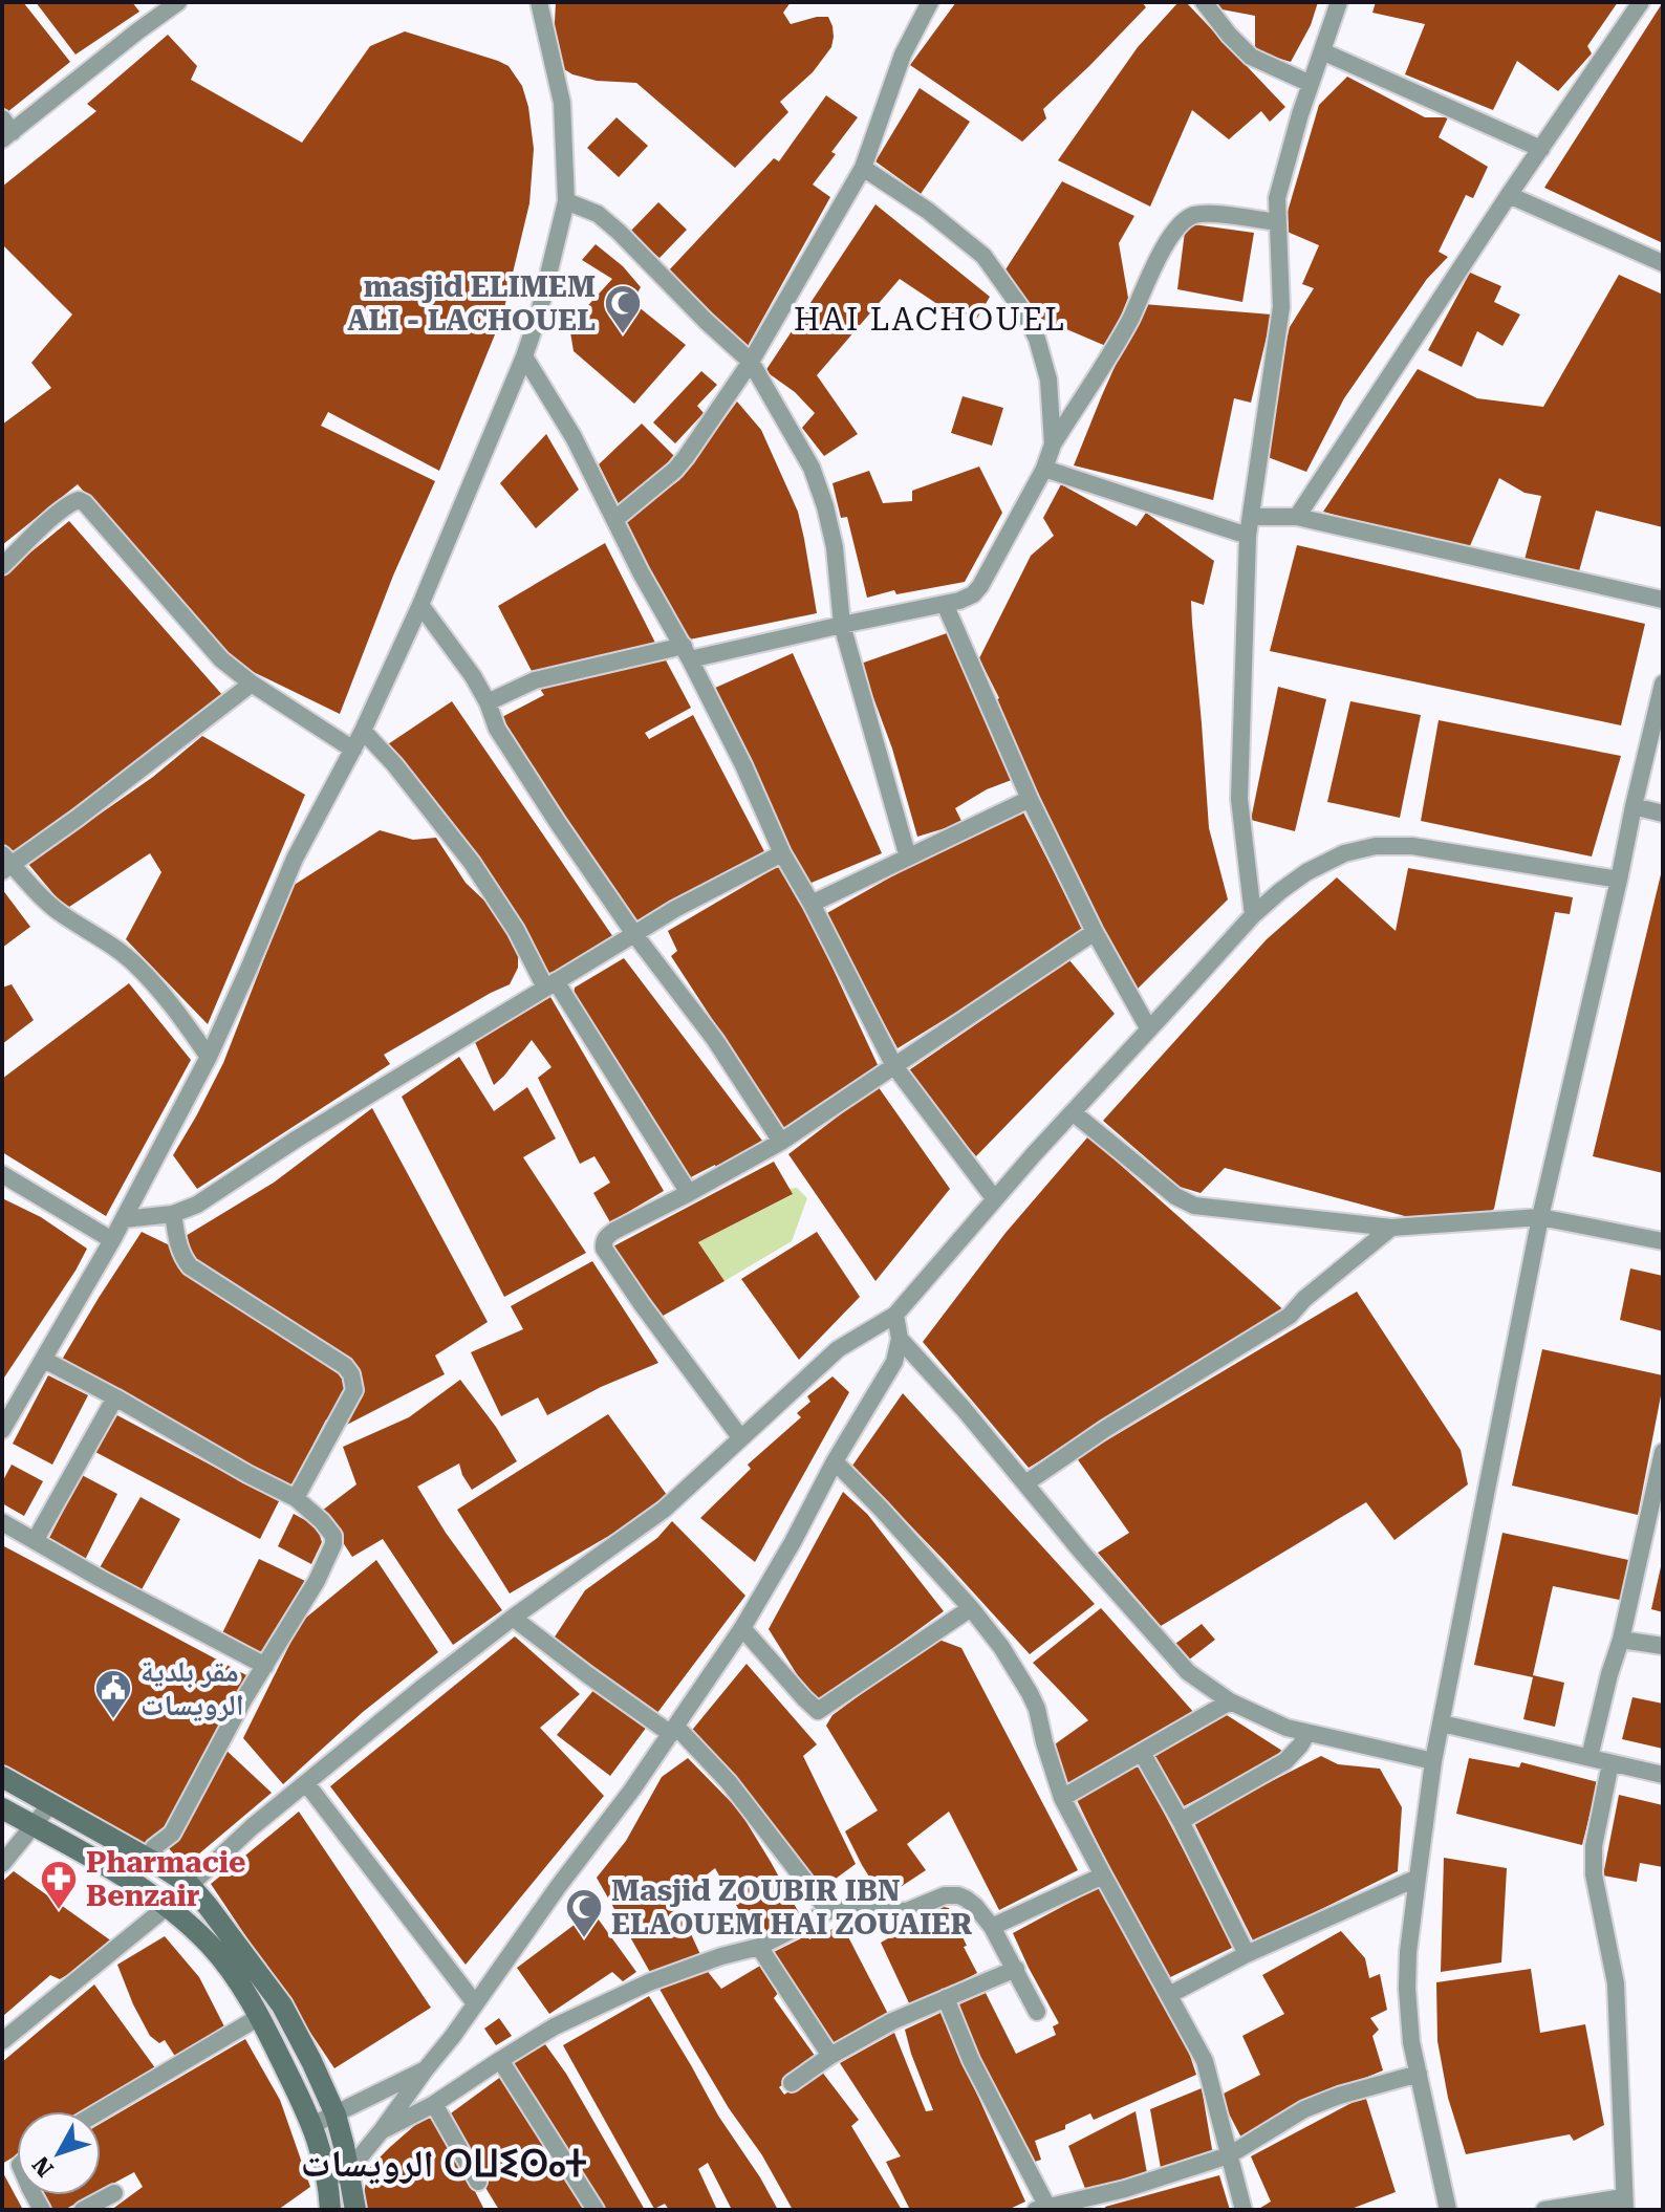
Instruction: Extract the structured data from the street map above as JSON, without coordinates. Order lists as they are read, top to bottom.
{
  "districts": ["HAI LACHOUEL", "الرويسات ⵔⵡⵉⵙⴰⵜ"],
  "places": {
    "mosque": ["masjid ELIMEM ALI - LACHOUEL", "Masjid ZOUBIR IBN ELAOUEM HAI ZOUAIER"],
    "public building": ["مقر بلدية الرويسات"],
    "pharmacy": ["Pharmacie Benzair"]
  },
  "north": "bottom left"
}
